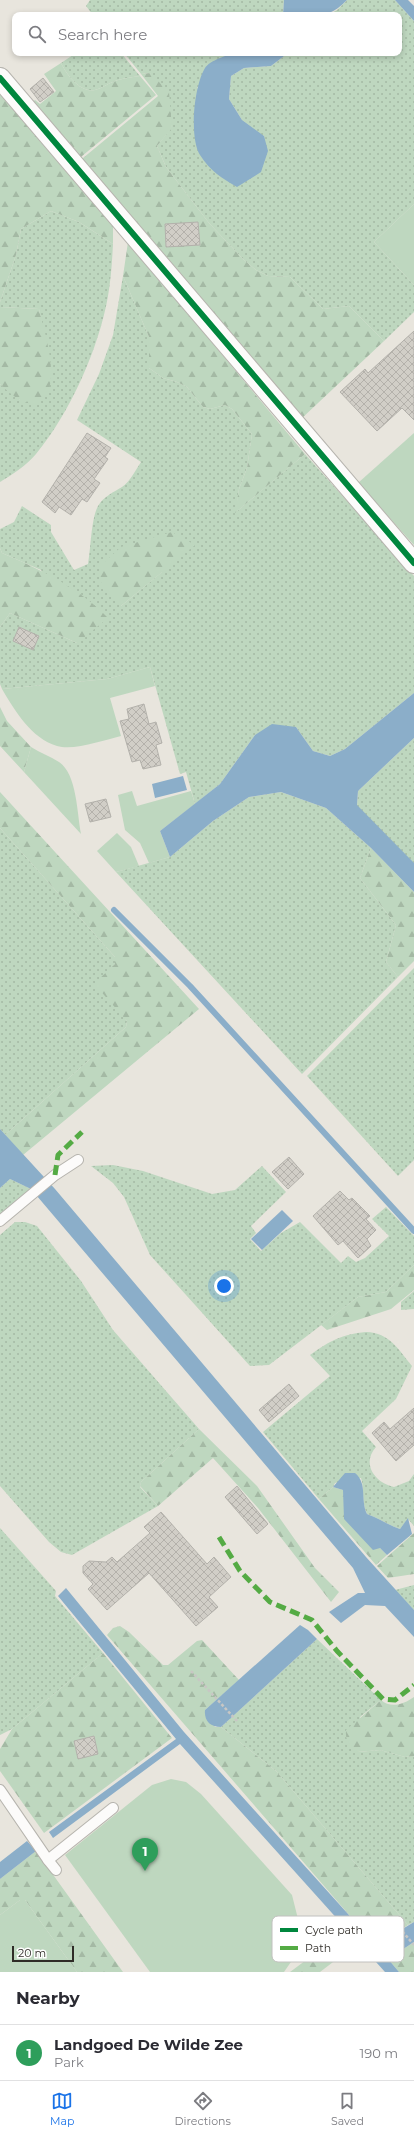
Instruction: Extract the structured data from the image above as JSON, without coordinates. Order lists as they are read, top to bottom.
{
  "legend": ["Cycle path", "Path"],
  "scale_bar": "20 m",
  "page": {
    "search": "Search here",
    "pins": "1",
    "scale": "20 m",
    "heading": "Nearby",
    "list": [
      {
        "mark": "1",
        "name": "Landgoed De Wilde Zee",
        "note": "Park",
        "value": "190 m"
      }
    ],
    "nav": ["Map", "Directions", "Saved"]
  }
}
